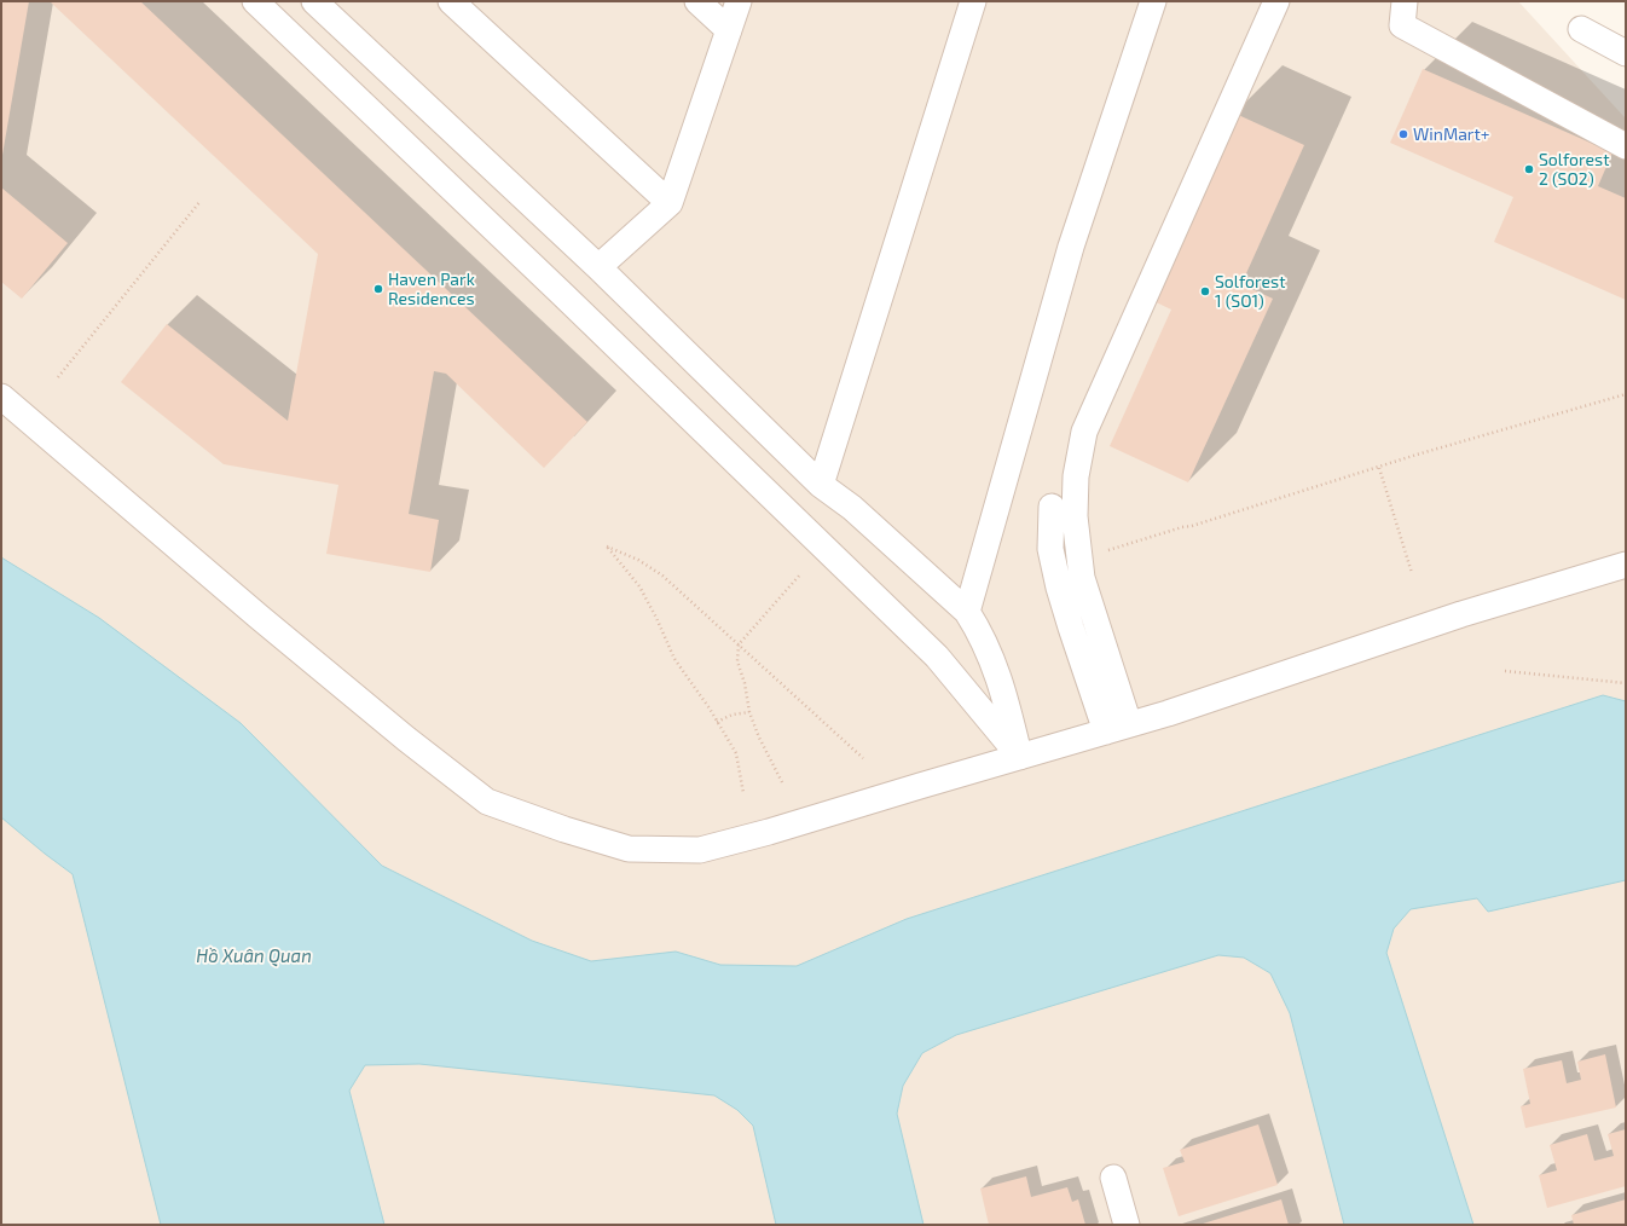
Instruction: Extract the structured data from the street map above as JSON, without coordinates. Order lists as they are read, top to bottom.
{
  "water": ["Hồ Xuân Quan"],
  "places": [
    "WinMart+",
    "Solforest 2 (SO2)",
    "Haven Park Residences",
    "Solforest 1 (SO1)"
  ]
}
